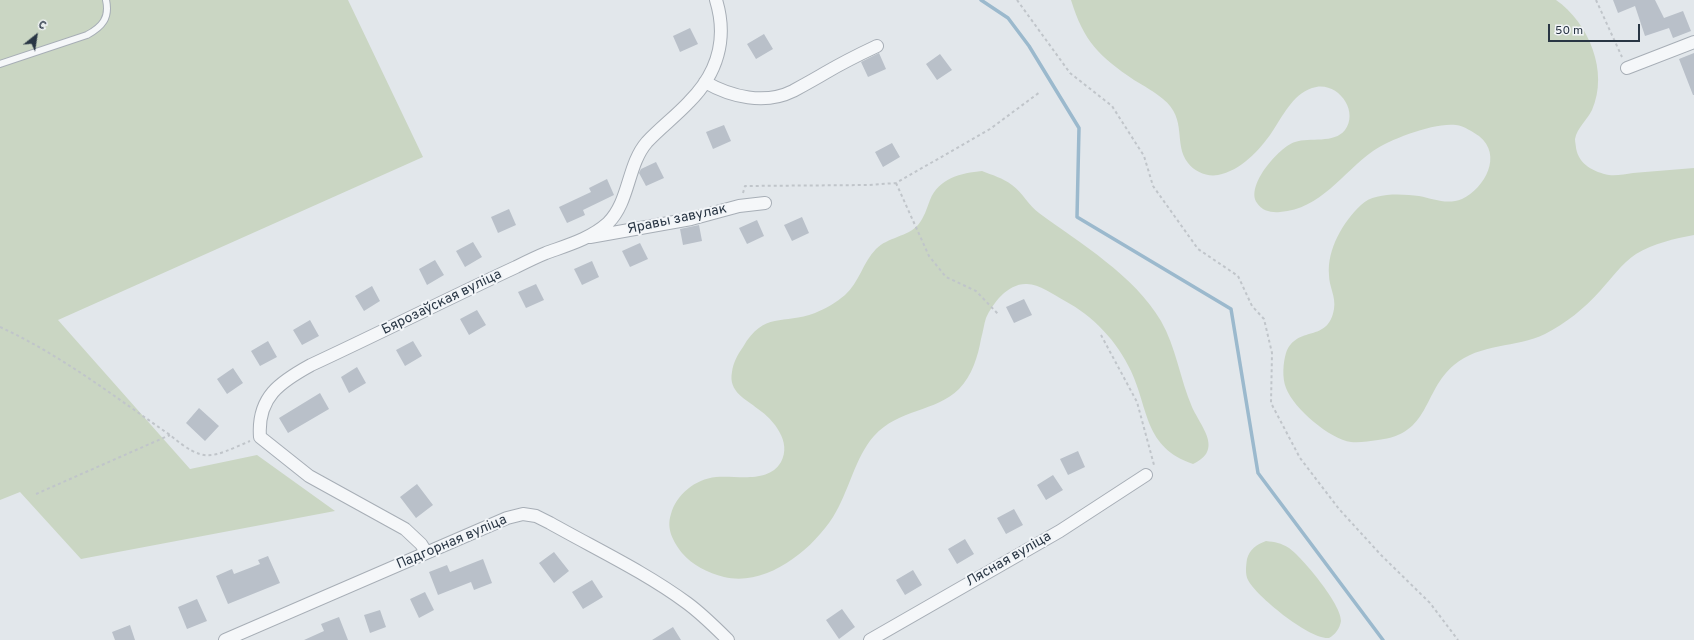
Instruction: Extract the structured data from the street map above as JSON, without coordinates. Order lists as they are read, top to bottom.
{
  "streets": {
    "street": [
      "Яравы завулак",
      "Бярозаўская вуліца",
      "Падгорная вуліца",
      "Лясная вуліца"
    ]
  },
  "crossings": [
    ["Яравы завулак", "Бярозаўская вуліца"]
  ],
  "scale_bar": "50 m",
  "north": "top right"
}
